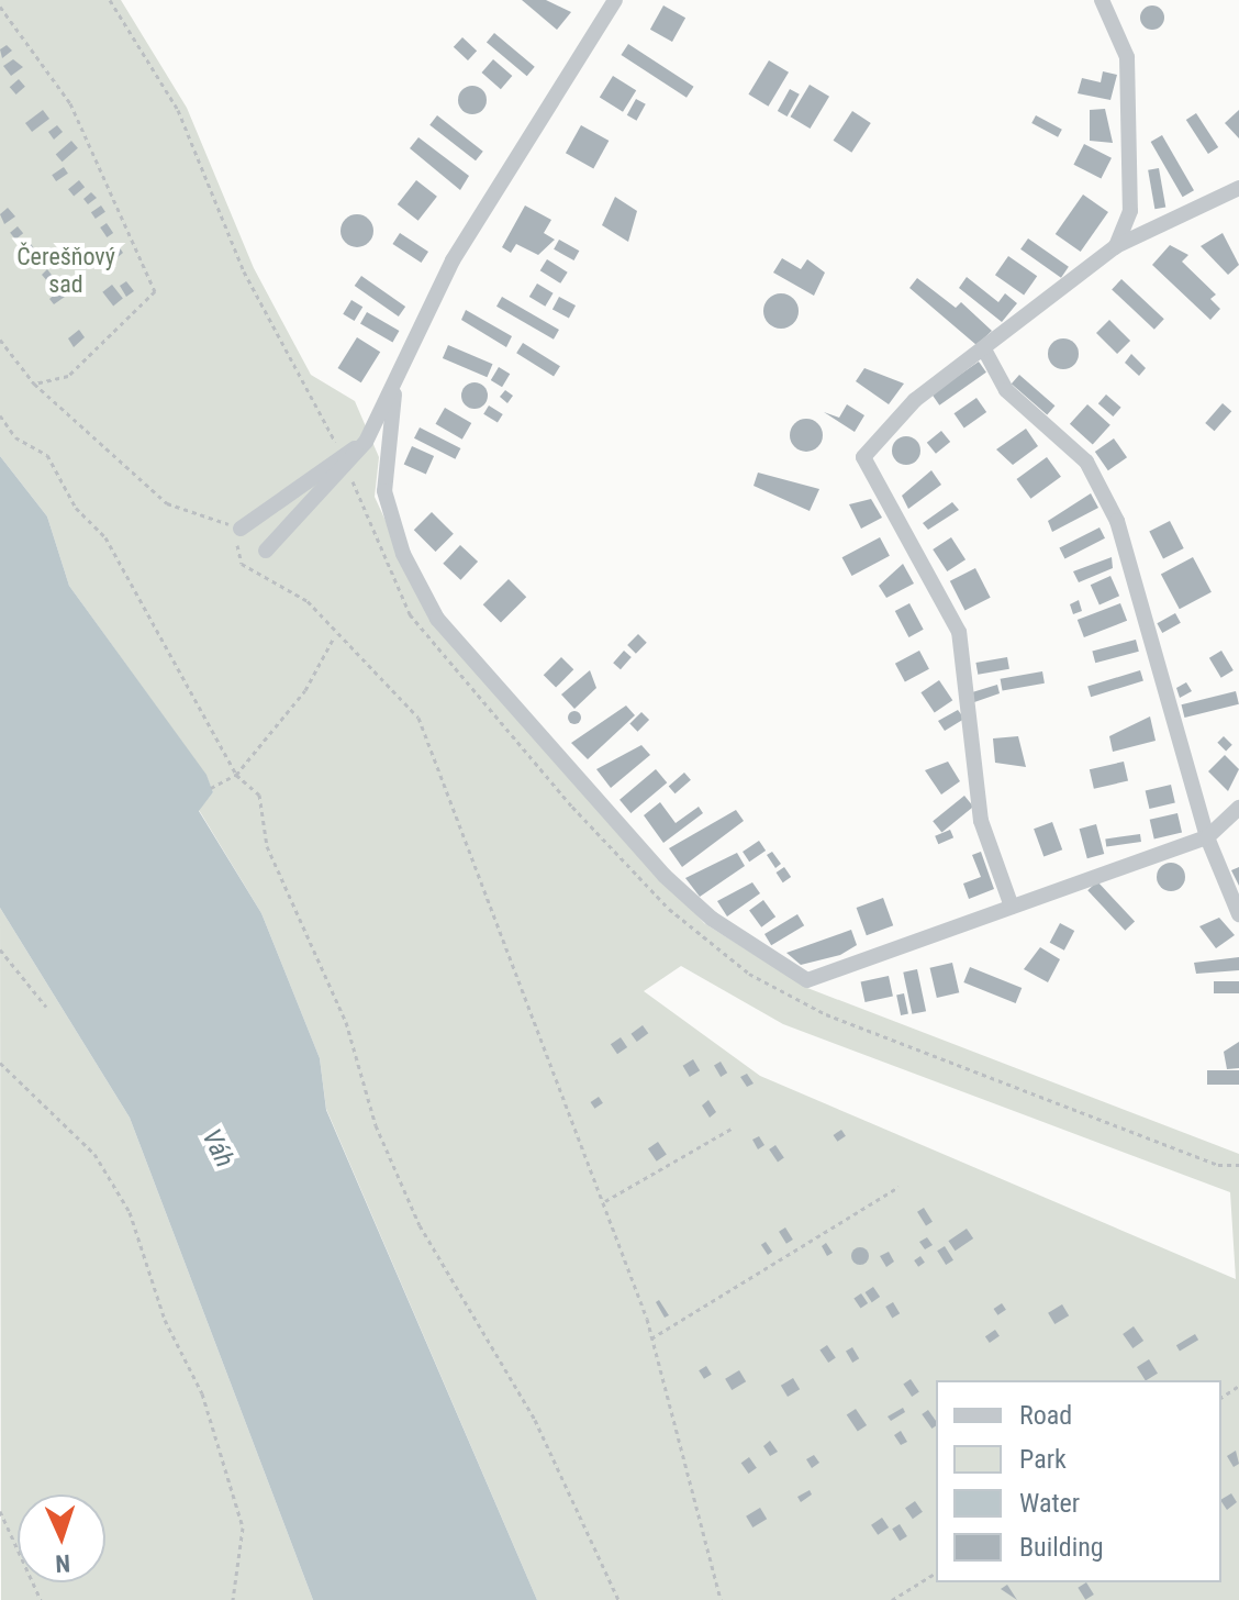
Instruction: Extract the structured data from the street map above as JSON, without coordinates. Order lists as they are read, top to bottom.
{
  "water": ["Váh"],
  "parks": ["Čerešňový sad"],
  "legend": [
    "Road",
    "Park",
    "Water",
    "Building"
  ],
  "north": "bottom"
}
